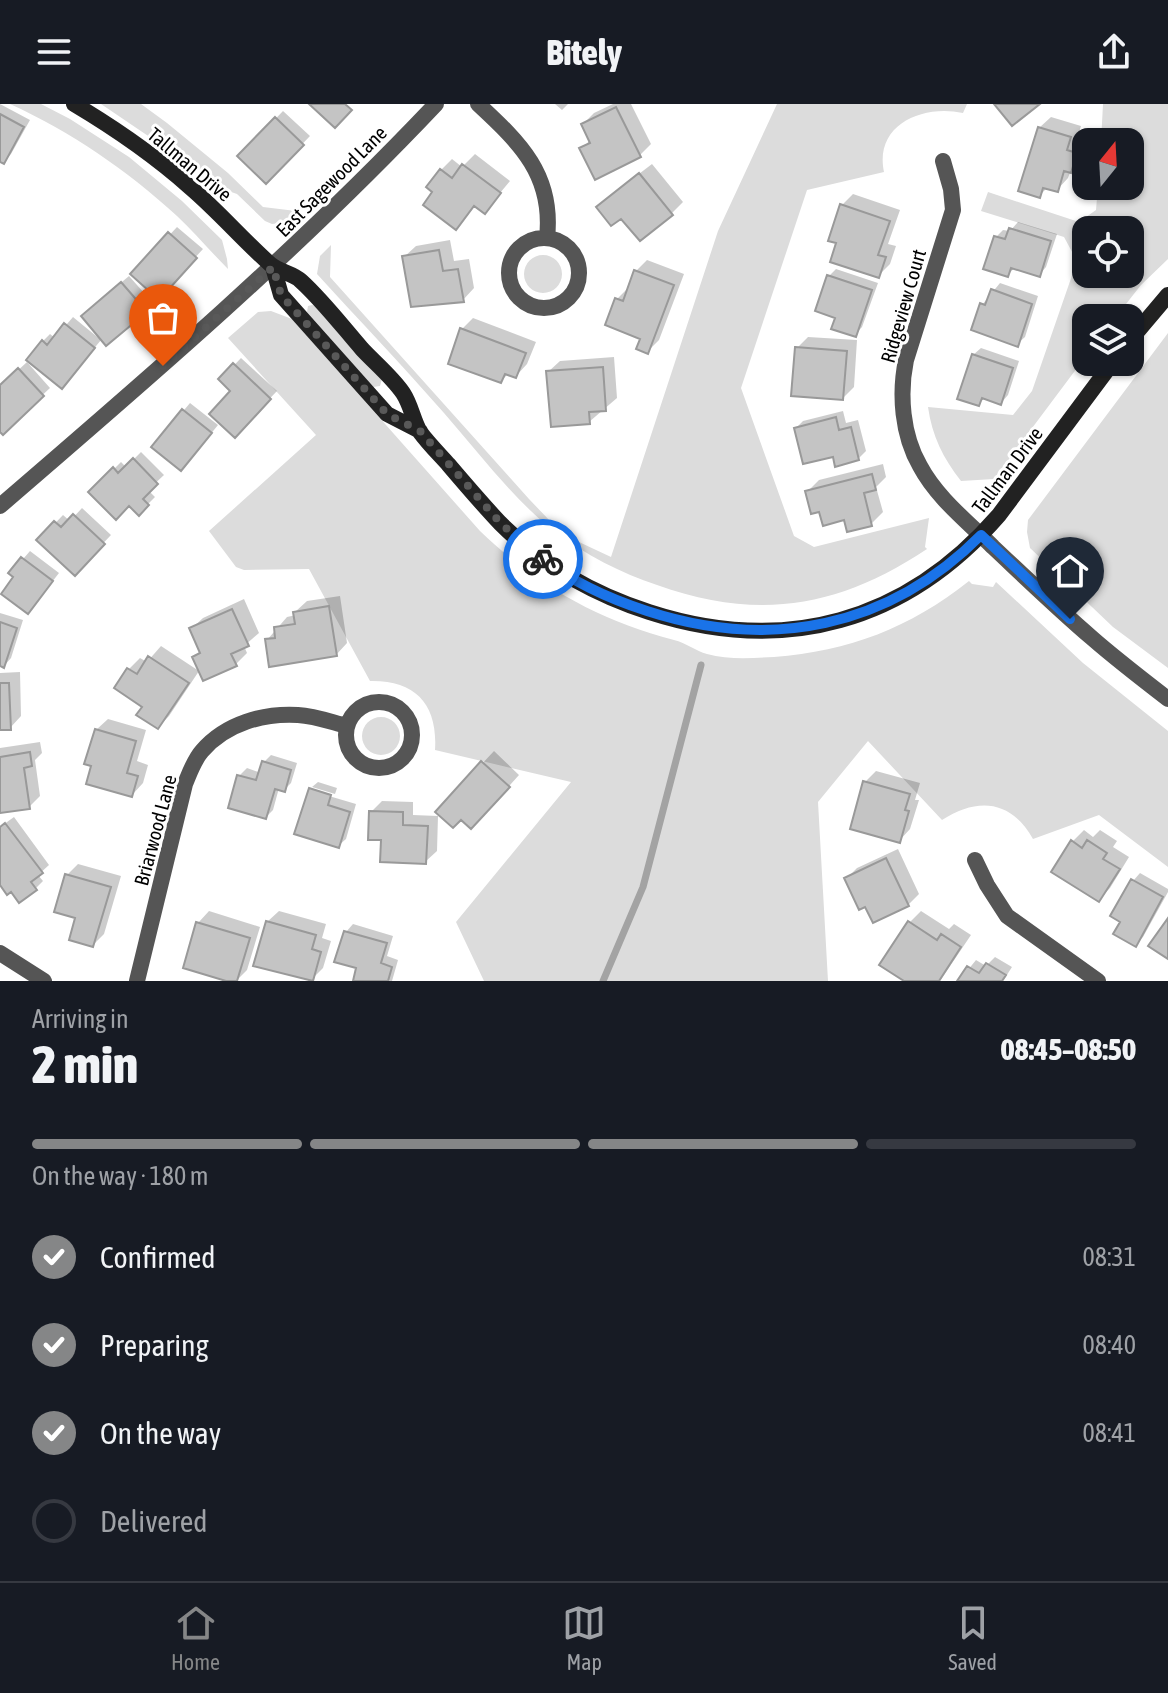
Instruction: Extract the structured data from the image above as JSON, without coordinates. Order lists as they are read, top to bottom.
{
  "streets": {
    "street": [
      "Tallman Drive",
      "East Sagewood Lane",
      "Ridgeview Court",
      "Briarwood Lane"
    ]
  },
  "crossings": [
    ["Tallman Drive", "East Sagewood Lane"],
    ["Tallman Drive", "Ridgeview Court"]
  ],
  "north": "top",
  "page": {
    "header": "Bitely",
    "heading": ["2 min", "Arriving in", "08:45–08:50"],
    "bar": "On the way · 180 m",
    "list": [
      ["Confirmed", "08:31"],
      ["Preparing", "08:40"],
      ["On the way", "08:41"],
      "Delivered"
    ],
    "tabs": ["Home", "Map", "Saved"]
  }
}
